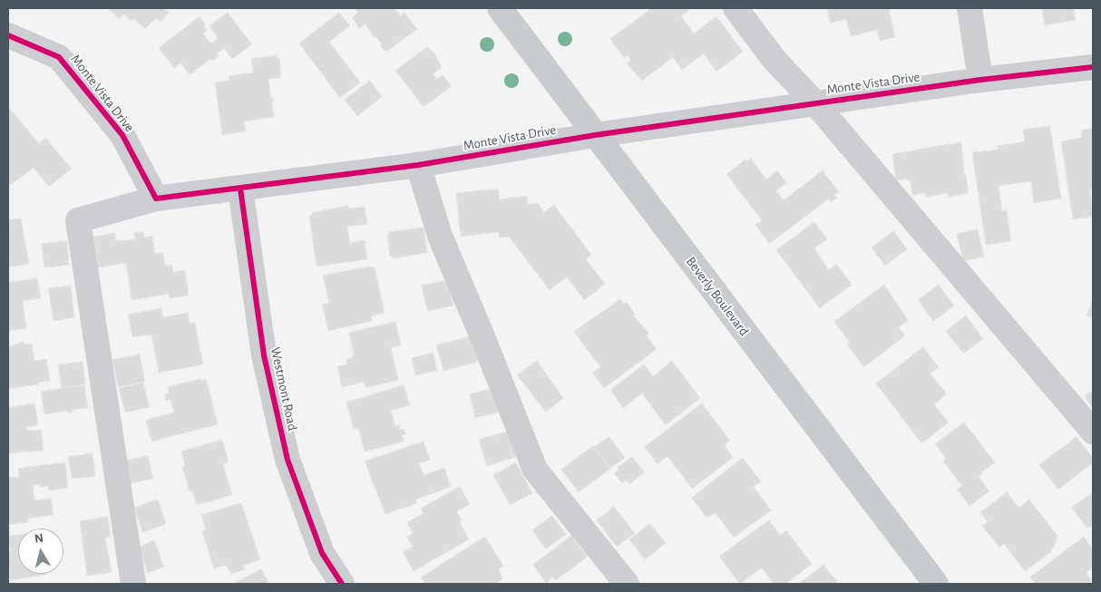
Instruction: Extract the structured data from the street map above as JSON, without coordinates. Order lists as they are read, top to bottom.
{
  "streets": {
    "main road": ["Beverly Boulevard"],
    "street": ["Monte Vista Drive", "Westmont Road"]
  },
  "crossings": [
    ["Monte Vista Drive", "Beverly Boulevard"],
    ["Monte Vista Drive", "Westmont Road"]
  ],
  "north": "top"
}
